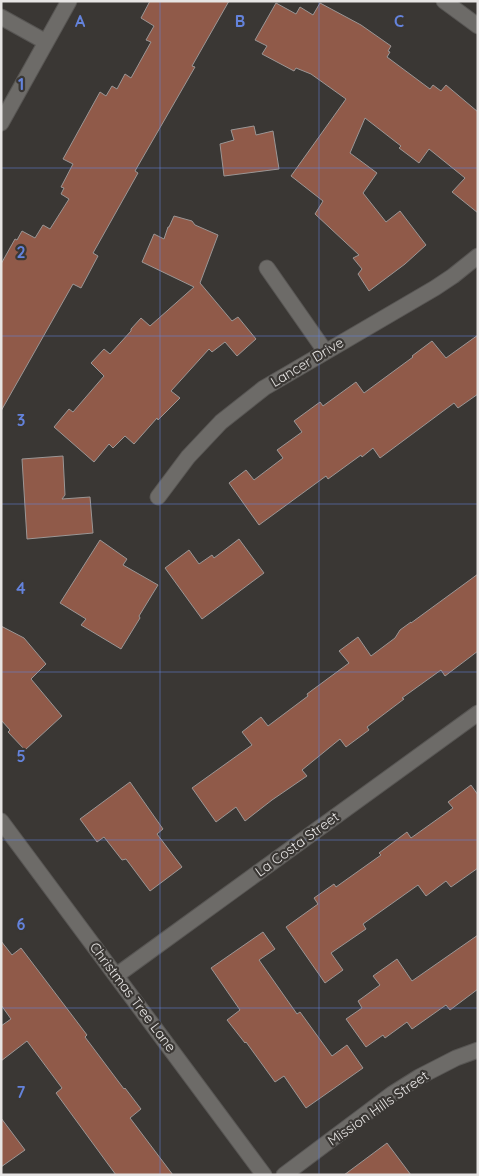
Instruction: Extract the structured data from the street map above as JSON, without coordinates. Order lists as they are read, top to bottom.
{
  "streets": {
    "street": [
      "Lancer Drive",
      "La Costa Street",
      "Christmas Tree Lane",
      "Mission Hills Street"
    ]
  },
  "crossings": [
    ["La Costa Street", "Christmas Tree Lane"]
  ],
  "grid": {
    "columns": ["A", "B", "C"],
    "rows": [
      "1",
      "2",
      "3",
      "4",
      "5",
      "6",
      "7"
    ]
  }
}
